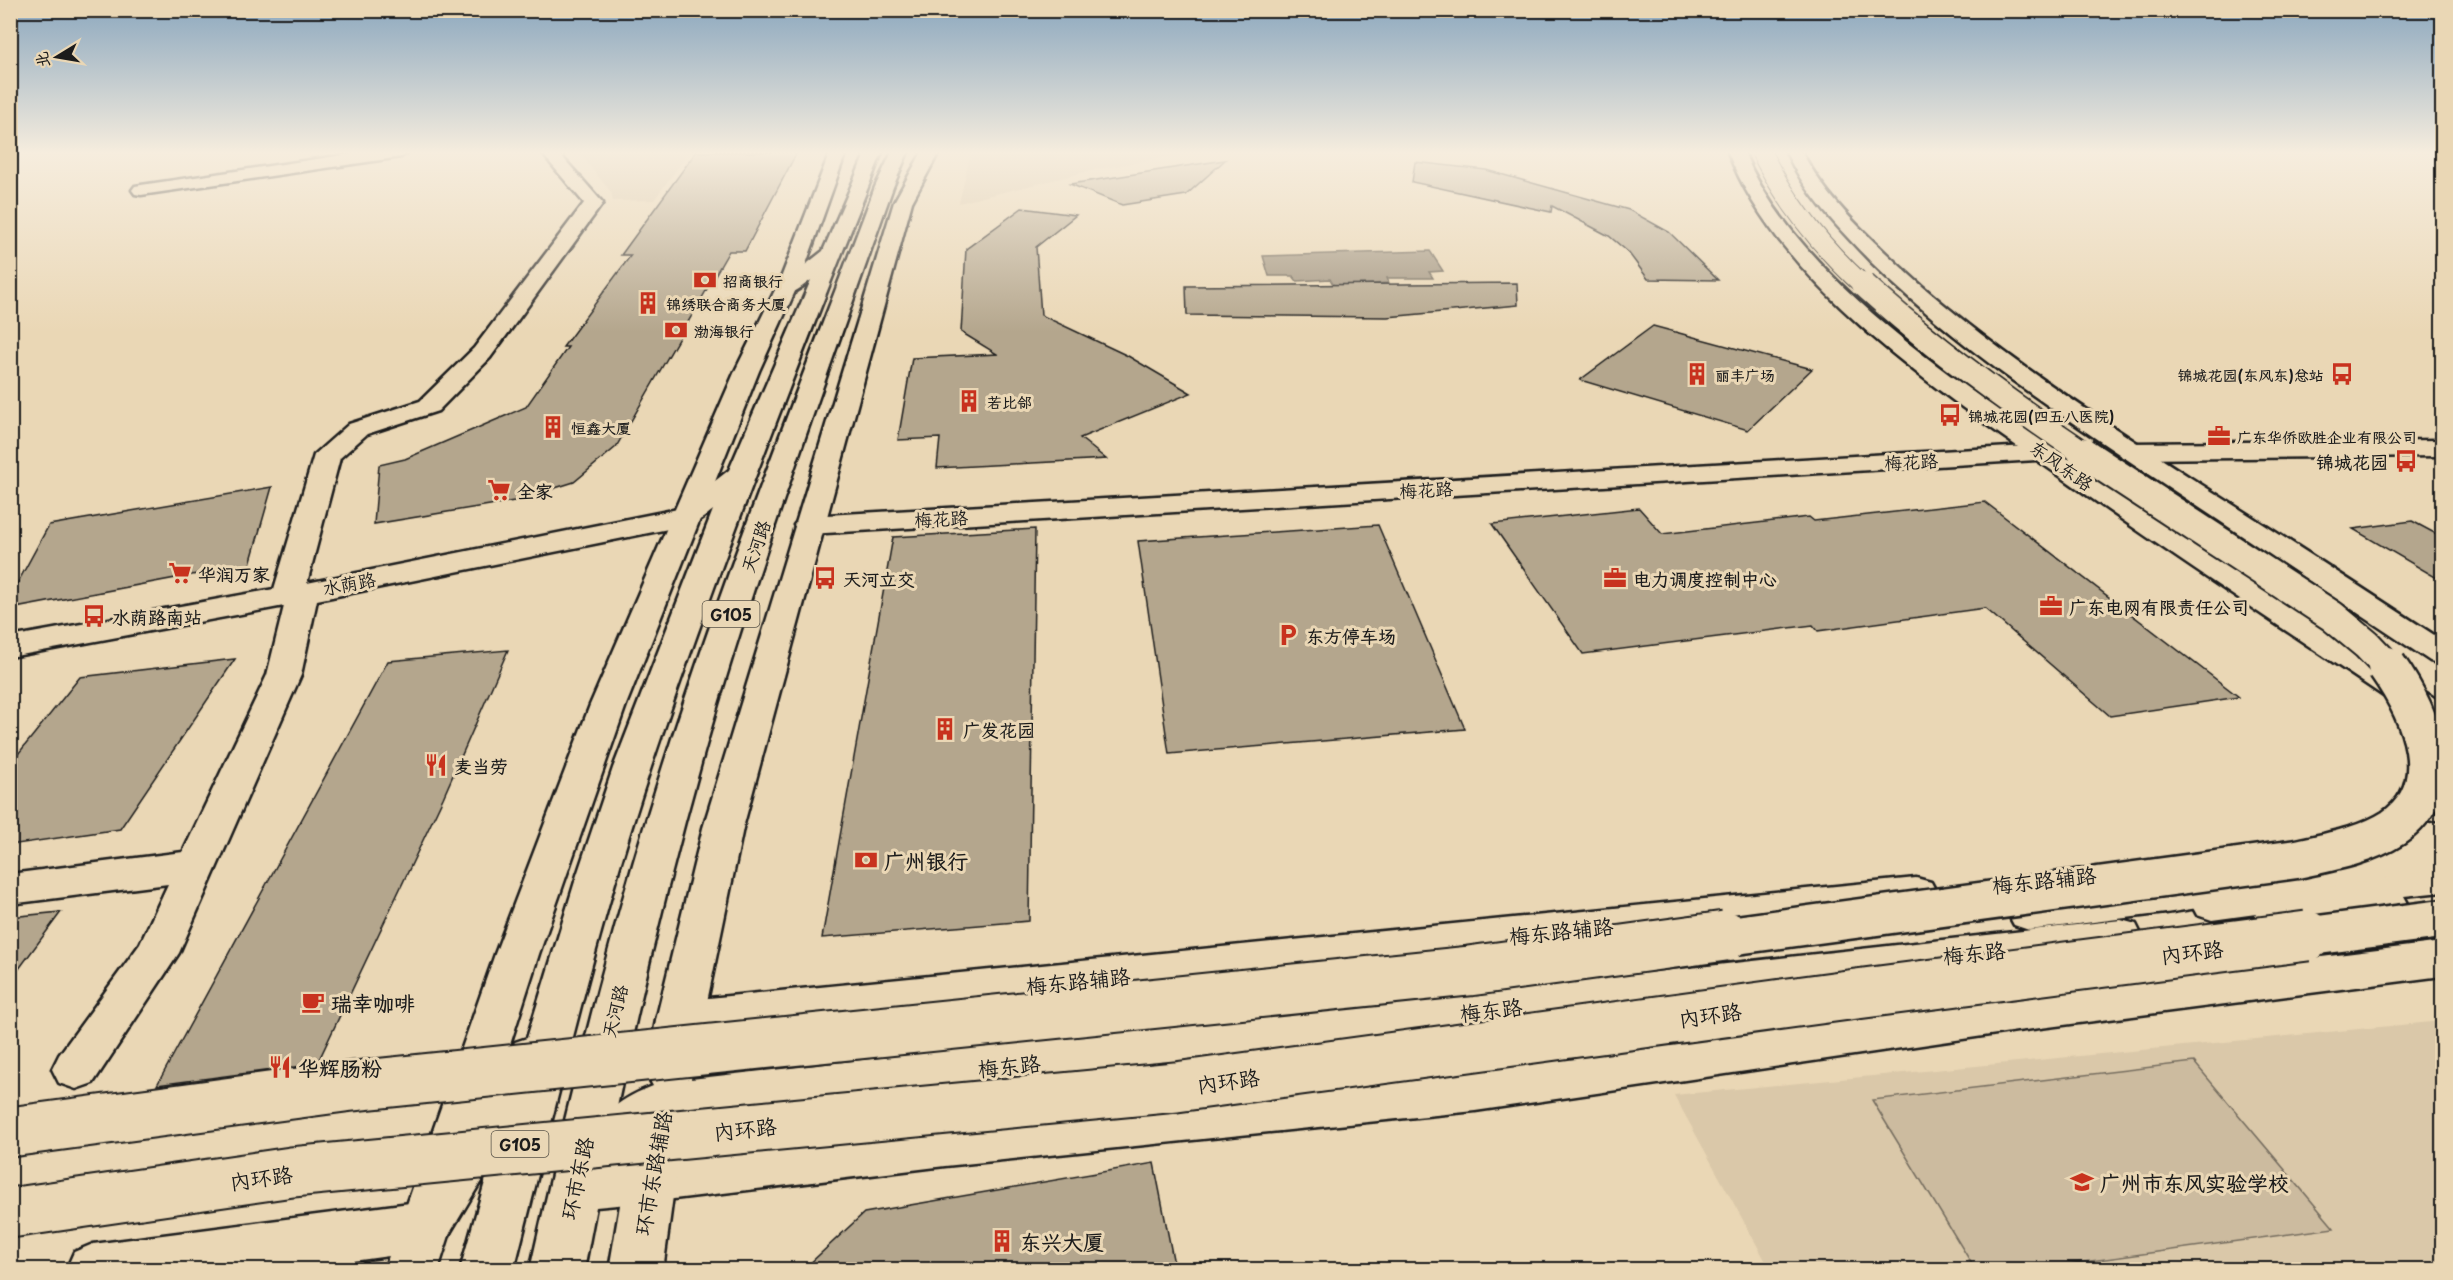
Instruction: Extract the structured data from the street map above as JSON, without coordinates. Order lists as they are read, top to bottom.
{
  "streets": {
    "main road": [
      "梅花路",
      "东风东路",
      "天河路",
      "水荫路",
      "G105",
      "梅东路辅路",
      "内环路",
      "梅东路",
      "环市东路辅路",
      "环市东路"
    ]
  },
  "crossings": [
    ["梅花路", "东风东路"],
    ["梅花路", "环市东路辅路"],
    ["天河路", "梅东路"],
    ["天河路", "环市东路"],
    ["梅东路辅路", "环市东路辅路"],
    ["梅东路", "环市东路辅路"],
    ["梅东路", "环市东路"]
  ],
  "places": {
    "bank": ["招商银行", "渤海银行", "广州银行"],
    "building": [
      "锦绣联合商务大厦",
      "丽丰广场",
      "若比邻",
      "恒鑫大厦",
      "广发花园",
      "东兴大厦"
    ],
    "bus stop": [
      "锦城花园(东风东)总站",
      "锦城花园(四五八医院)",
      "锦城花园",
      "天河立交",
      "水荫路南站"
    ],
    "office": ["广东华侨欧胜企业有限公司", "电力调度控制中心", "广东电网有限责任公司"],
    "supermarket": ["全家", "华润万家"],
    "parking": ["东方停车场"],
    "restaurant": ["麦当劳", "华辉肠粉"],
    "cafe": ["瑞幸咖啡"],
    "school or university": ["广州市东风实验学校"]
  },
  "north": "left"
}
